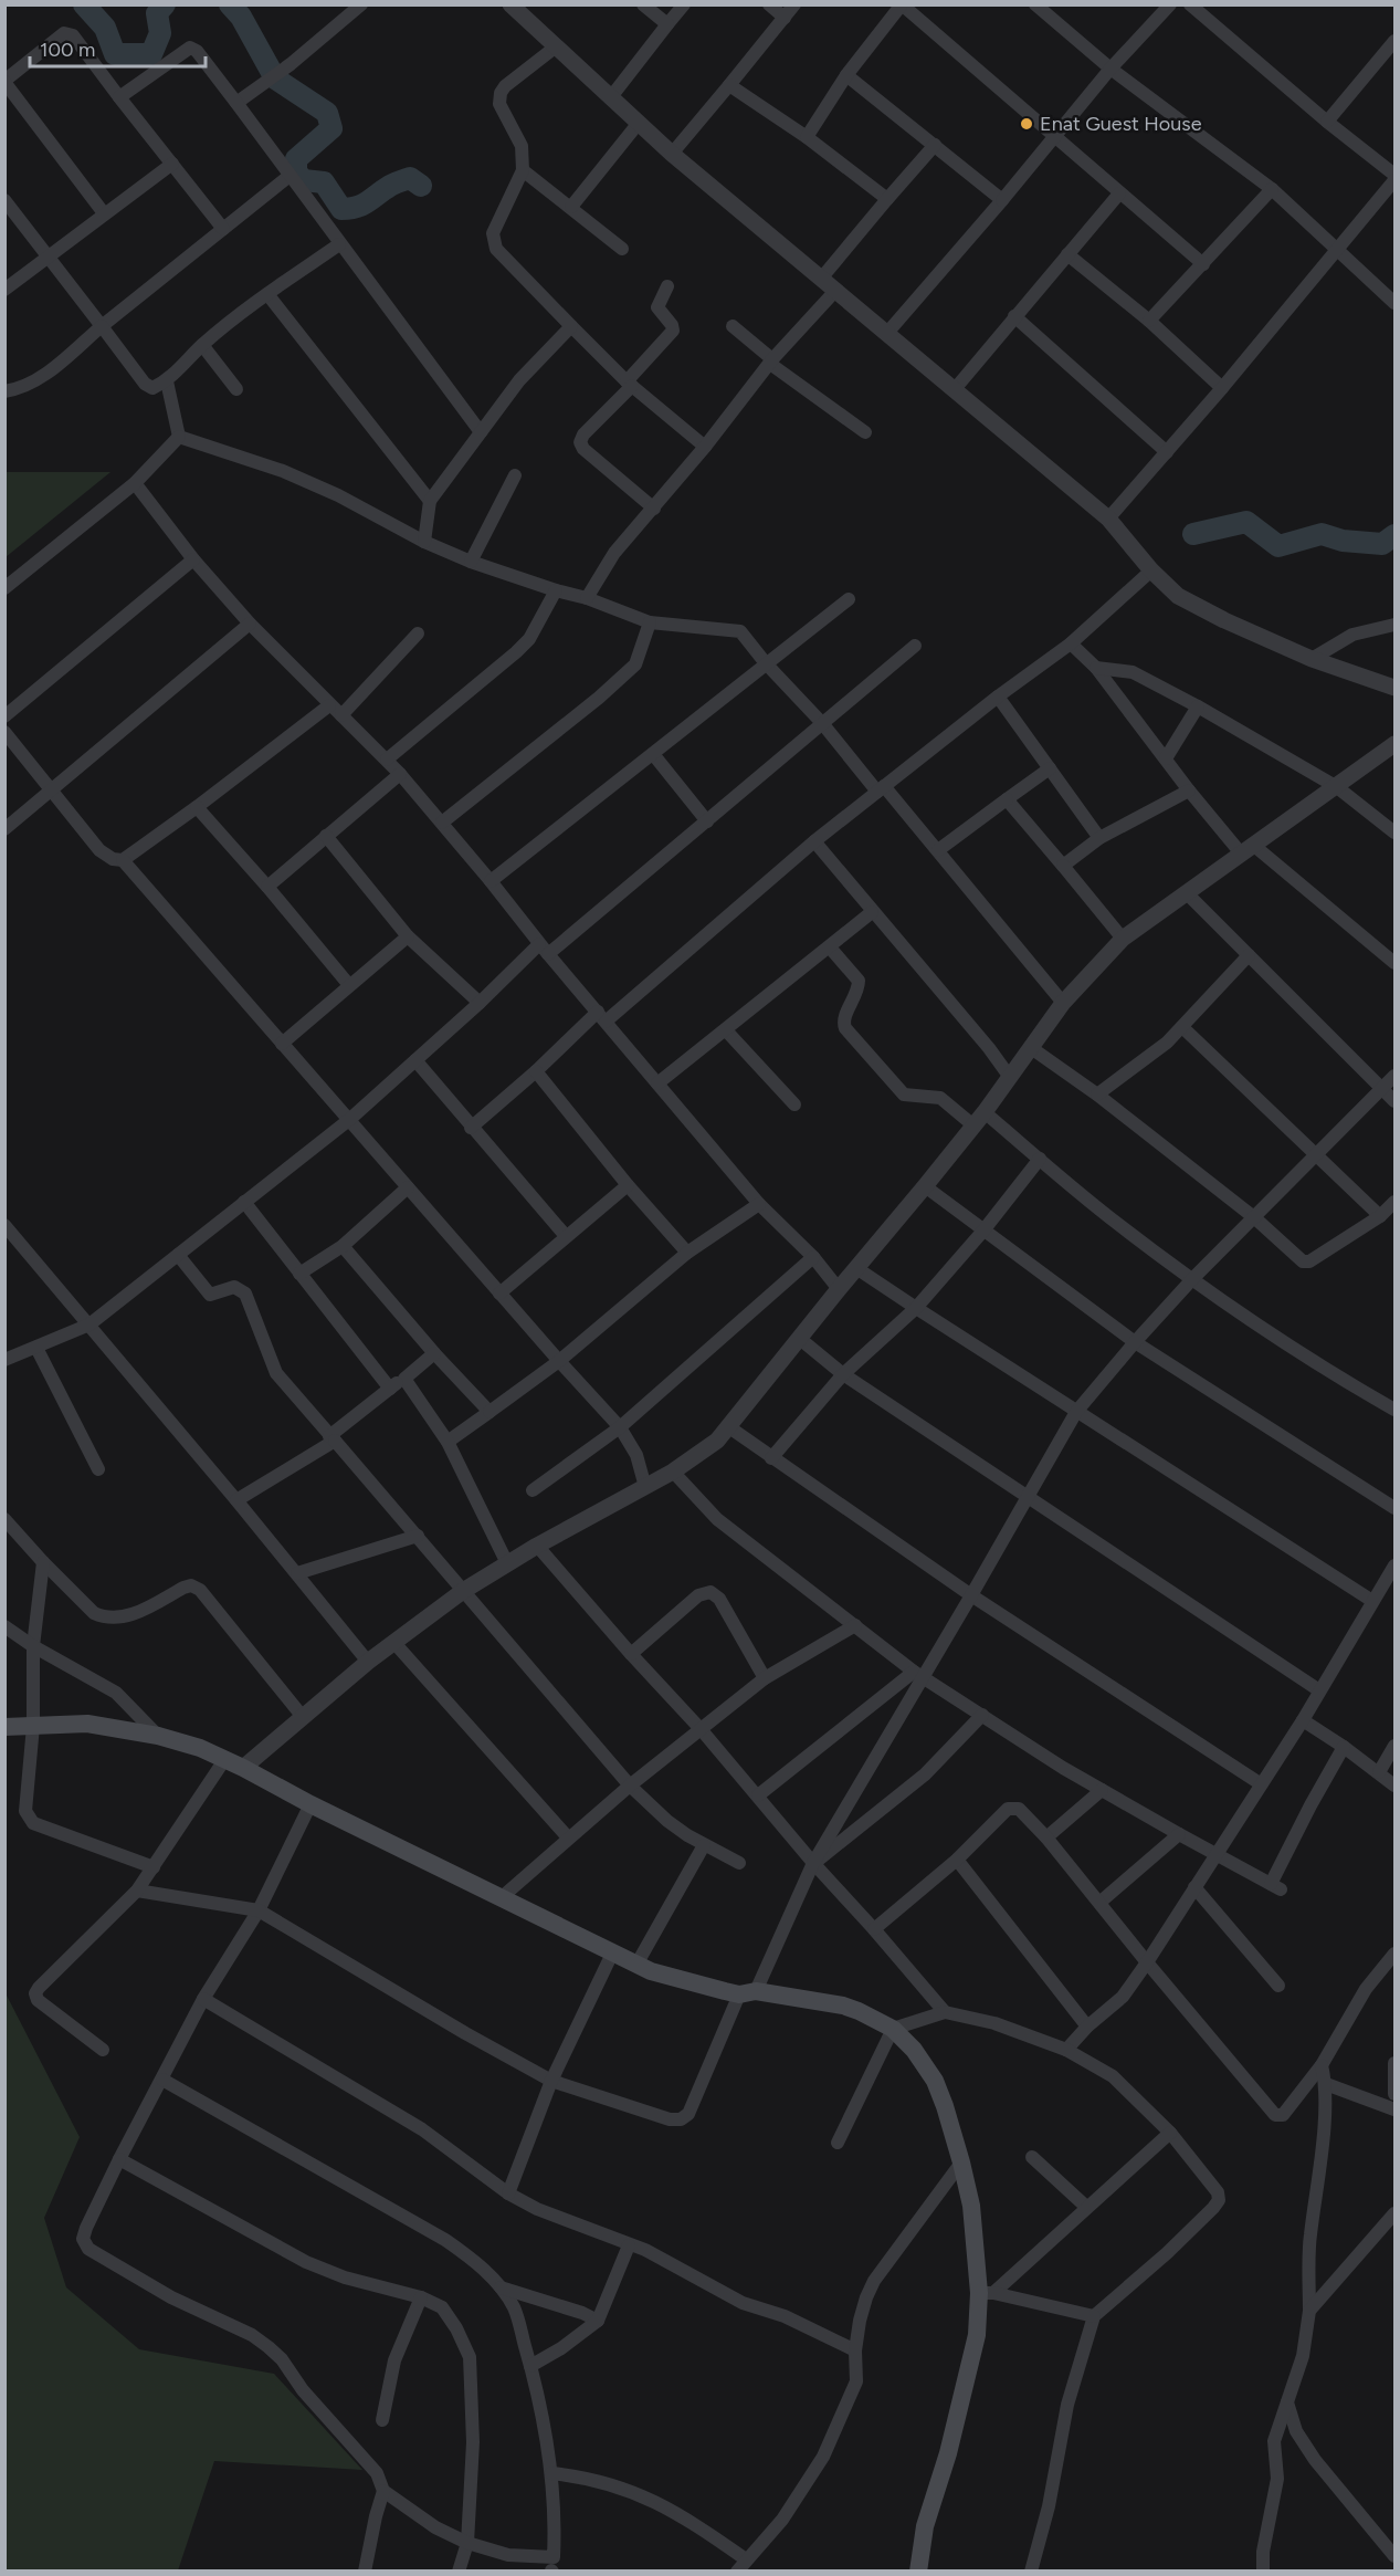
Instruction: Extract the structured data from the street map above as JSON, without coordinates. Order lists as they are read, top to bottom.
{
  "places": ["Enat Guest House"],
  "scale_bar": "100 m"
}
